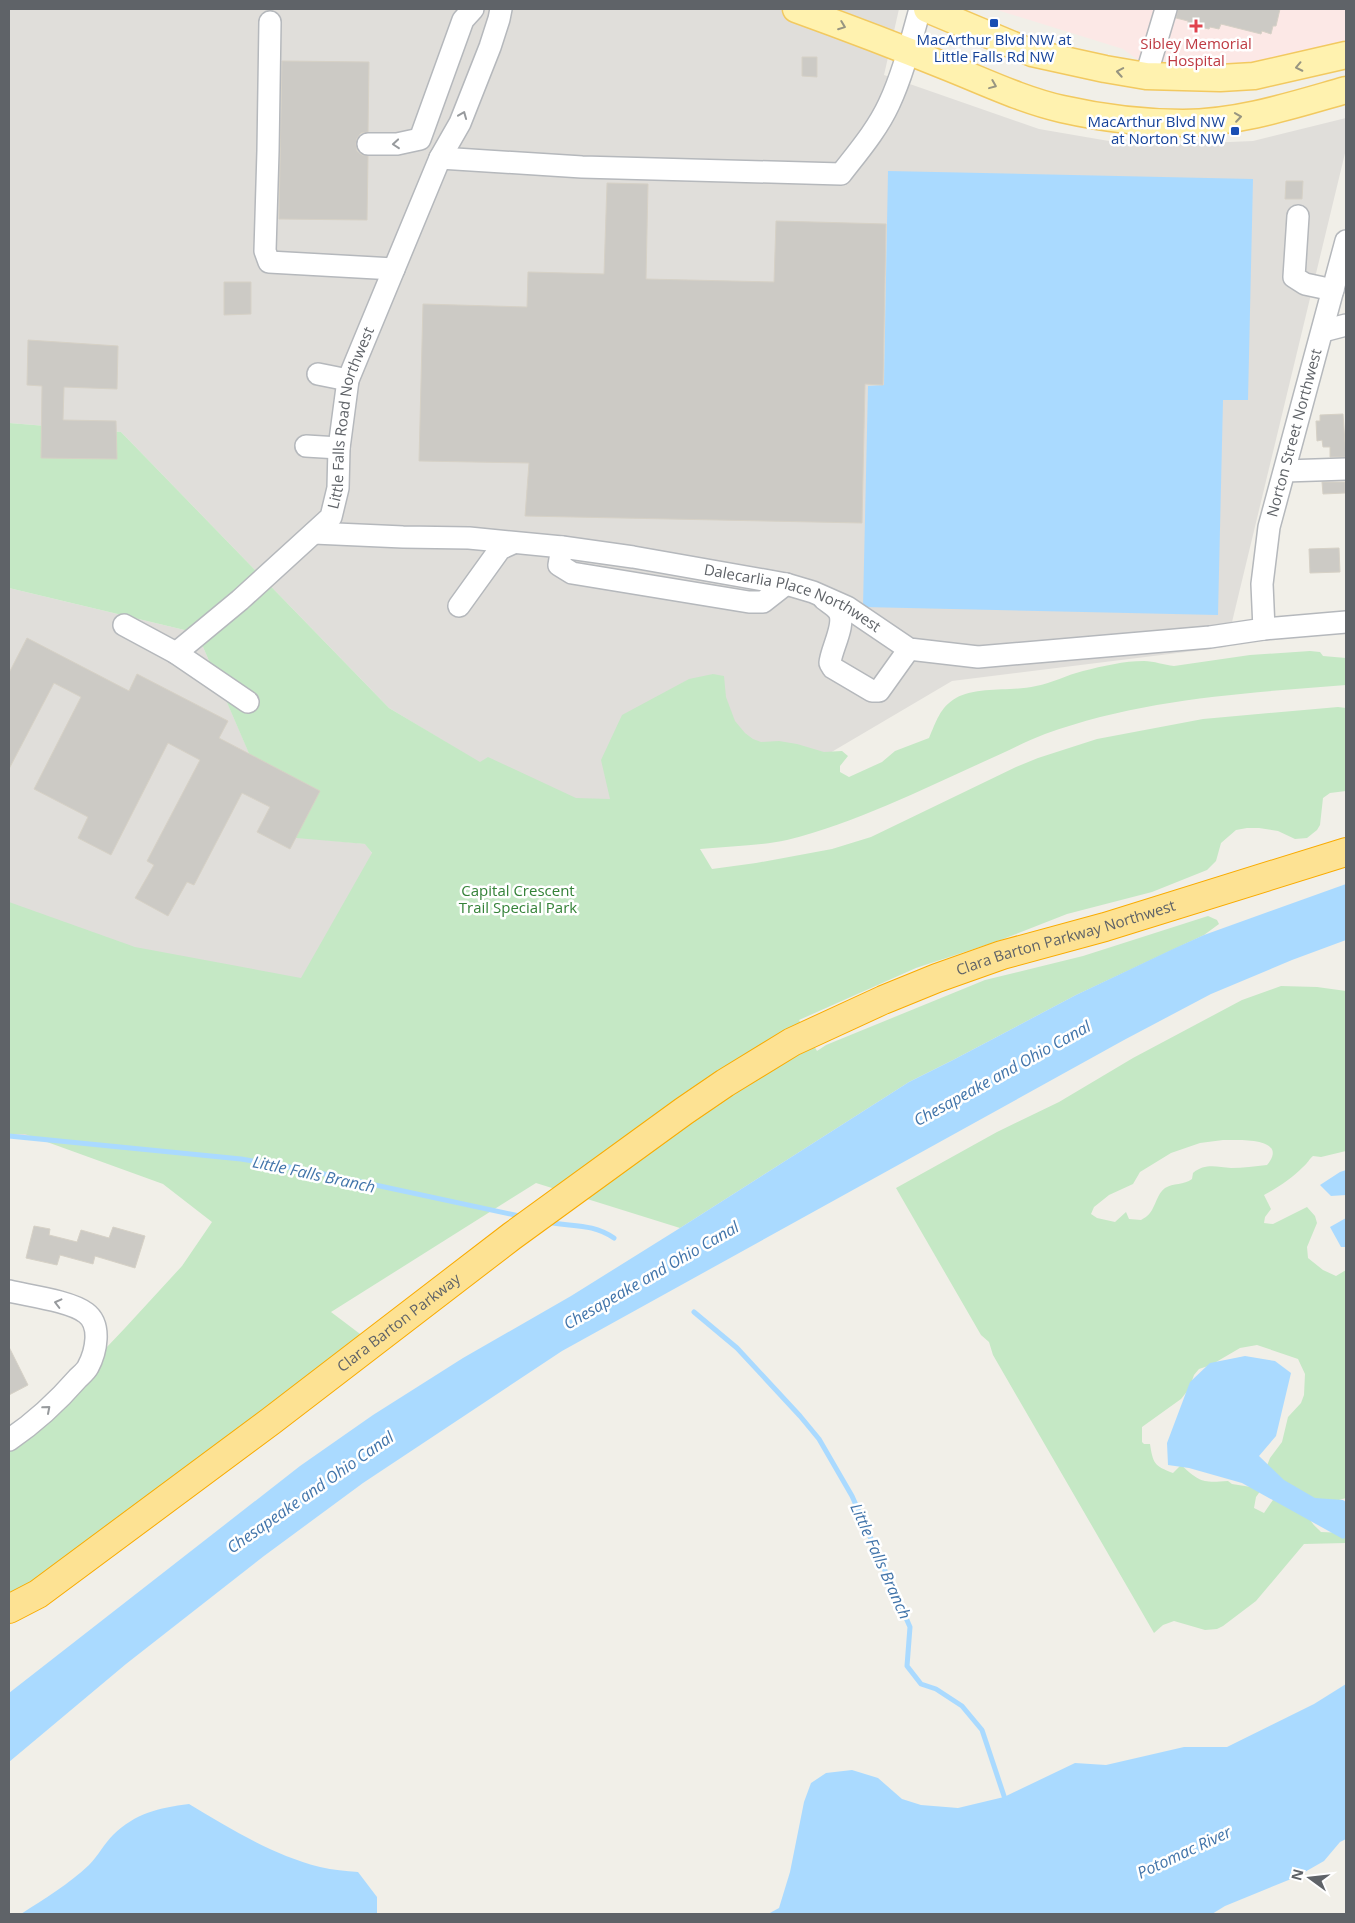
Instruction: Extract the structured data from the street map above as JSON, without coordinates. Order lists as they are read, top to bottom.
{
  "streets": {
    "highway": ["Clara Barton Parkway Northwest", "Clara Barton Parkway"],
    "street": ["Little Falls Road Northwest", "Norton Street Northwest", "Dalecarlia Place Northwest"]
  },
  "crossings": [
    ["Little Falls Road Northwest", "Dalecarlia Place Northwest"],
    ["Norton Street Northwest", "Dalecarlia Place Northwest"],
    ["Clara Barton Parkway Northwest", "Clara Barton Parkway"]
  ],
  "water": ["Chesapeake and Ohio Canal", "Little Falls Branch", "Potomac River"],
  "parks": ["Capital Crescent Trail Special Park"],
  "places": {
    "transit": ["MacArthur Blvd NW at Little Falls Rd NW", "MacArthur Blvd NW at Norton St NW"],
    "health": ["Sibley Memorial Hospital"]
  },
  "north": "left"
}
